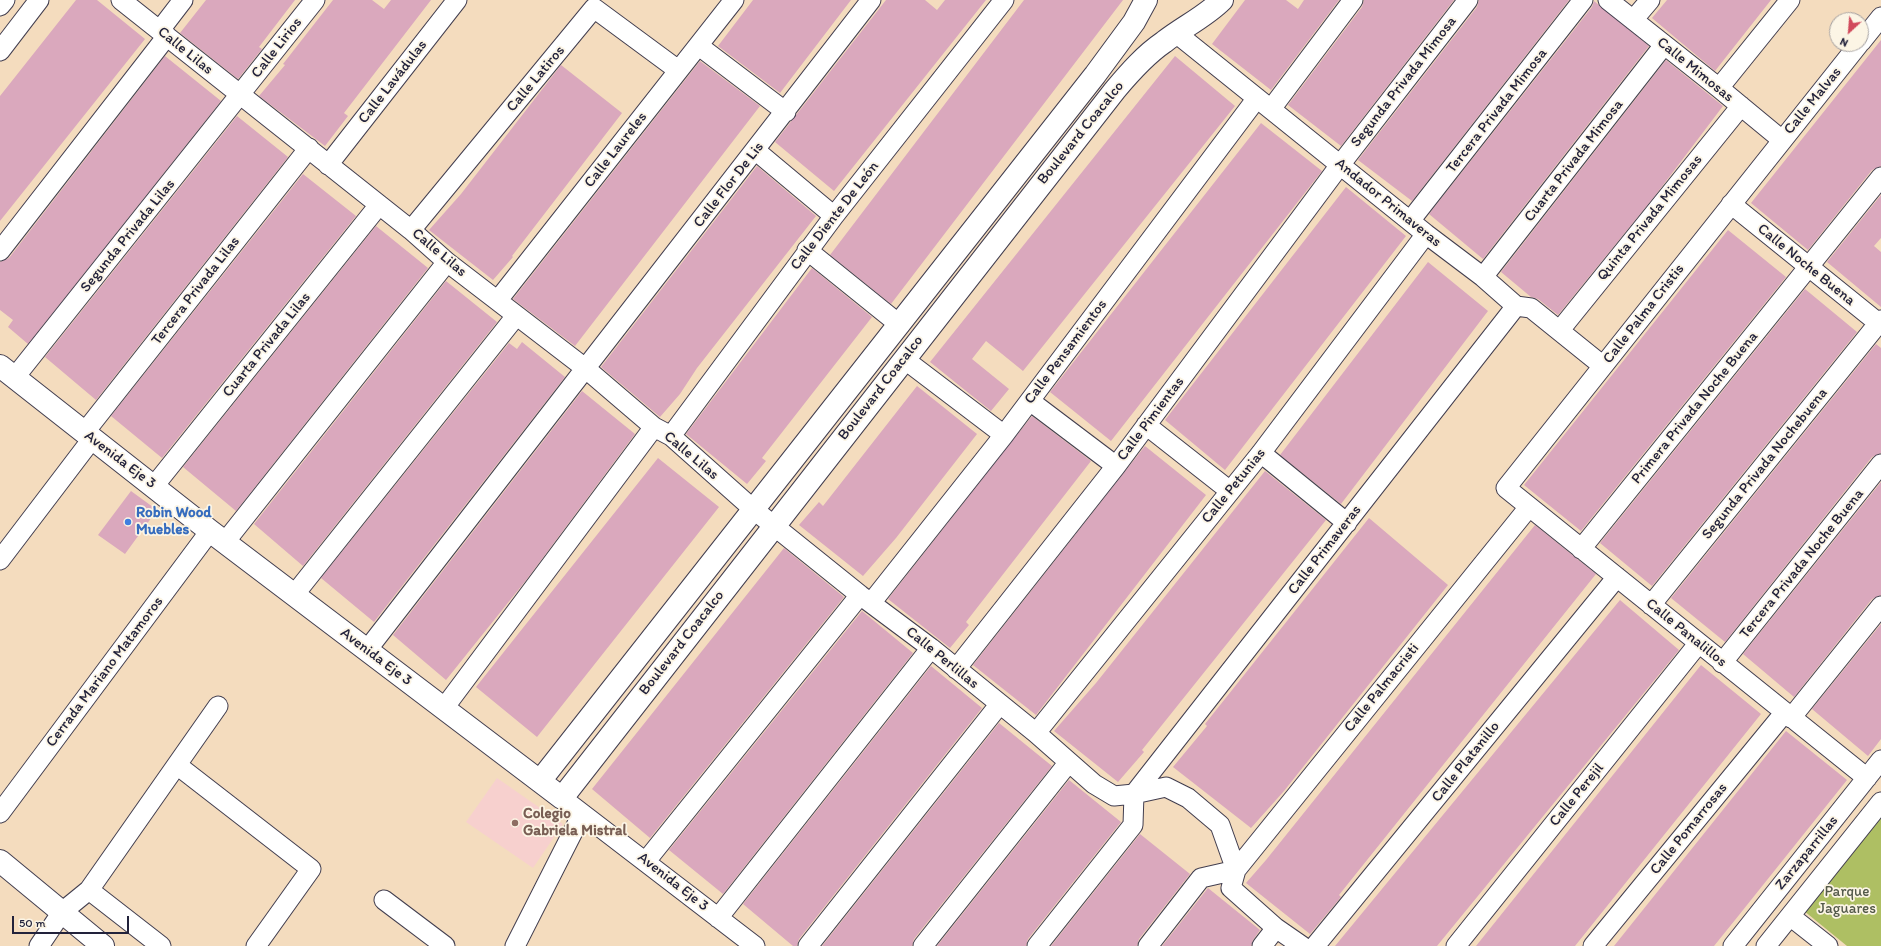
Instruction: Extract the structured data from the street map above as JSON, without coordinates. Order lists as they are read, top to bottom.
{
  "streets": {
    "main road": ["Boulevard Coacalco", "Avenida Eje 3"],
    "street": [
      "Calle Lirios",
      "Calle Lilas",
      "Calle Mimosas",
      "Calle Latiros",
      "Calle Lavádulas",
      "Segunda Privada Mimosa",
      "Calle Malvas",
      "Tercera Privada Mimosa",
      "Calle Laureles",
      "Cuarta Privada Mimosa",
      "Calle Flor De Lis",
      "Andador Primaveras",
      "Calle Diente De León",
      "Quinta Privada Mimosas",
      "Segunda Privada Lilas",
      "Calle Noche Buena",
      "Tercera Privada Lilas",
      "Calle Palma Cristis",
      "Cuarta Privada Lilas",
      "Calle Pensamientos",
      "Primera Privada Noche Buena",
      "Calle Pimientas",
      "Segunda Privada Nochebuena",
      "Calle Petunias",
      "Calle Primaveras",
      "Tercera Privada Noche Buena",
      "Calle Panalillos",
      "Calle Perlillas",
      "Cerrada Mariano Matamoros",
      "Calle Palmacristi",
      "Calle Platanillo",
      "Calle Perejil",
      "Calle Pomarrosas",
      "Zarzaparrillas"
    ]
  },
  "crossings": [
    ["Calle Lirios", "Calle Lilas"],
    ["Calle Lirios", "Segunda Privada Lilas"],
    ["Calle Lilas", "Calle Latiros"],
    ["Calle Lilas", "Calle Lavádulas"],
    ["Calle Lilas", "Boulevard Coacalco"],
    ["Calle Lilas", "Calle Laureles"],
    ["Calle Lilas", "Calle Flor De Lis"],
    ["Calle Lilas", "Calle Diente De León"],
    ["Calle Lilas", "Segunda Privada Lilas"],
    ["Calle Lilas", "Tercera Privada Lilas"],
    ["Calle Lilas", "Cuarta Privada Lilas"],
    ["Calle Lilas", "Calle Perlillas"],
    ["Calle Lilas", "Cerrada Mariano Matamoros"],
    ["Calle Mimosas", "Calle Malvas"],
    ["Calle Mimosas", "Cuarta Privada Mimosa"],
    ["Calle Mimosas", "Quinta Privada Mimosas"],
    ["Calle Mimosas", "Calle Palma Cristis"],
    ["Calle Latiros", "Calle Laureles"],
    ["Segunda Privada Mimosa", "Andador Primaveras"],
    ["Segunda Privada Mimosa", "Calle Pimientas"],
    ["Calle Malvas", "Calle Palma Cristis"],
    ["Tercera Privada Mimosa", "Andador Primaveras"],
    ["Boulevard Coacalco", "Andador Primaveras"],
    ["Boulevard Coacalco", "Avenida Eje 3"],
    ["Boulevard Coacalco", "Calle Perlillas"],
    ["Cuarta Privada Mimosa", "Andador Primaveras"],
    ["Calle Flor De Lis", "Avenida Eje 3"],
    ["Andador Primaveras", "Quinta Privada Mimosas"],
    ["Andador Primaveras", "Calle Palma Cristis"],
    ["Andador Primaveras", "Calle Pensamientos"],
    ["Andador Primaveras", "Calle Pimientas"],
    ["Andador Primaveras", "Calle Petunias"],
    ["Andador Primaveras", "Calle Primaveras"],
    ["Segunda Privada Lilas", "Avenida Eje 3"],
    ["Calle Noche Buena", "Calle Palma Cristis"],
    ["Calle Noche Buena", "Primera Privada Noche Buena"],
    ["Calle Noche Buena", "Segunda Privada Nochebuena"],
    ["Tercera Privada Lilas", "Avenida Eje 3"],
    ["Calle Palma Cristis", "Calle Panalillos"],
    ["Cuarta Privada Lilas", "Avenida Eje 3"],
    ["Calle Pensamientos", "Avenida Eje 3"],
    ["Calle Pensamientos", "Calle Perlillas"],
    ["Primera Privada Noche Buena", "Calle Panalillos"],
    ["Calle Pimientas", "Calle Perlillas"],
    ["Avenida Eje 3", "Cerrada Mariano Matamoros"],
    ["Segunda Privada Nochebuena", "Calle Panalillos"],
    ["Calle Petunias", "Calle Perlillas"],
    ["Calle Primaveras", "Calle Perlillas"],
    ["Tercera Privada Noche Buena", "Calle Panalillos"],
    ["Calle Panalillos", "Calle Palmacristi"],
    ["Calle Panalillos", "Calle Platanillo"],
    ["Calle Panalillos", "Calle Perejil"],
    ["Calle Panalillos", "Calle Pomarrosas"],
    ["Calle Panalillos", "Zarzaparrillas"],
    ["Calle Perlillas", "Calle Palmacristi"]
  ],
  "parks": ["Parque Jaguares"],
  "places": ["Robin Wood Muebles", "Colegio Gabriela Mistral"],
  "scale_bar": "50 m",
  "north": "bottom left"
}
